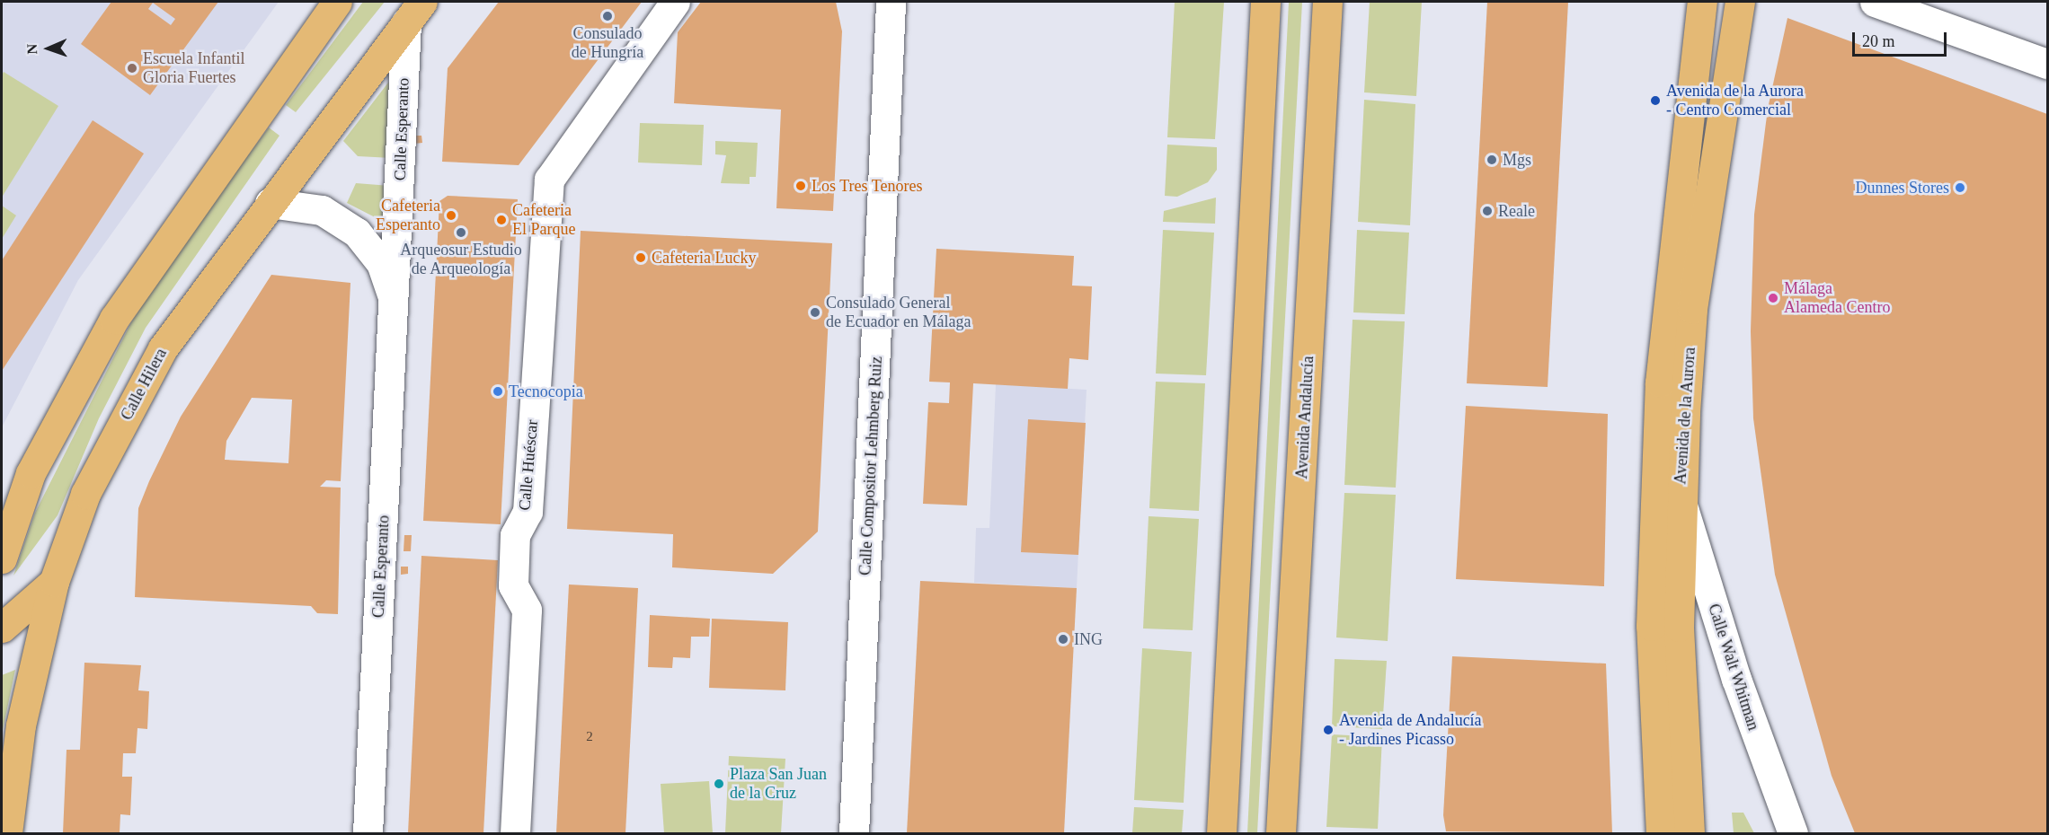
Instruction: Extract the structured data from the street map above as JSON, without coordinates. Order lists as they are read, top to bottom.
{
  "streets": {
    "main road": ["Calle Hilera", "Avenida de la Aurora", "Avenida Andalucía"],
    "street": [
      "Calle Esperanto",
      "Calle Huéscar",
      "Calle Compositor Lehmberg Ruiz",
      "Calle Walt Whitman"
    ]
  },
  "crossings": [
    ["Calle Esperanto", "Calle Hilera"],
    ["Avenida de la Aurora", "Calle Walt Whitman"]
  ],
  "places": [
    "Consulado de Hungría",
    "Escuela Infantil Gloria Fuertes",
    "Avenida de la Aurora - Centro Comercial",
    "Mgs",
    "Los Tres Tenores",
    "Dunnes Stores",
    "Reale",
    "Cafeteria Esperanto",
    "Cafeteria El Parque",
    "Arqueosur Estudio de Arqueología",
    "Cafeteria Lucky",
    "Málaga Alameda Centro",
    "Consulado General de Ecuador en Málaga",
    "Tecnocopia",
    "ING",
    "Avenida de Andalucía - Jardines Picasso",
    "Plaza San Juan de la Cruz"
  ],
  "house_numbers": ["2"],
  "scale_bar": "20 m",
  "north": "left"
}
